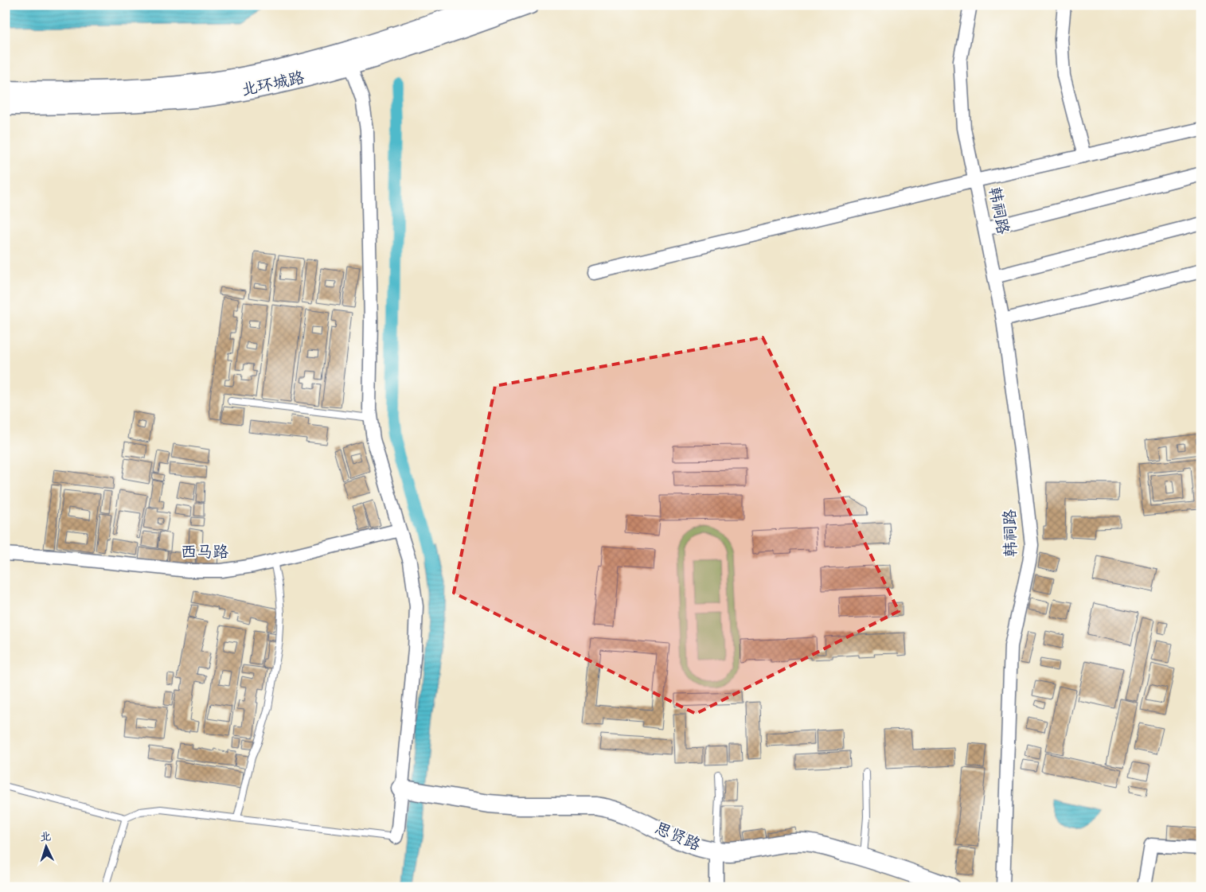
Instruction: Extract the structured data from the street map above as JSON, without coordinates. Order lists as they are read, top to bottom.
{
  "streets": {
    "main road": ["北环城路", "思贤路"],
    "street": ["韩祠路", "西马路"]
  },
  "north": "top"
}
